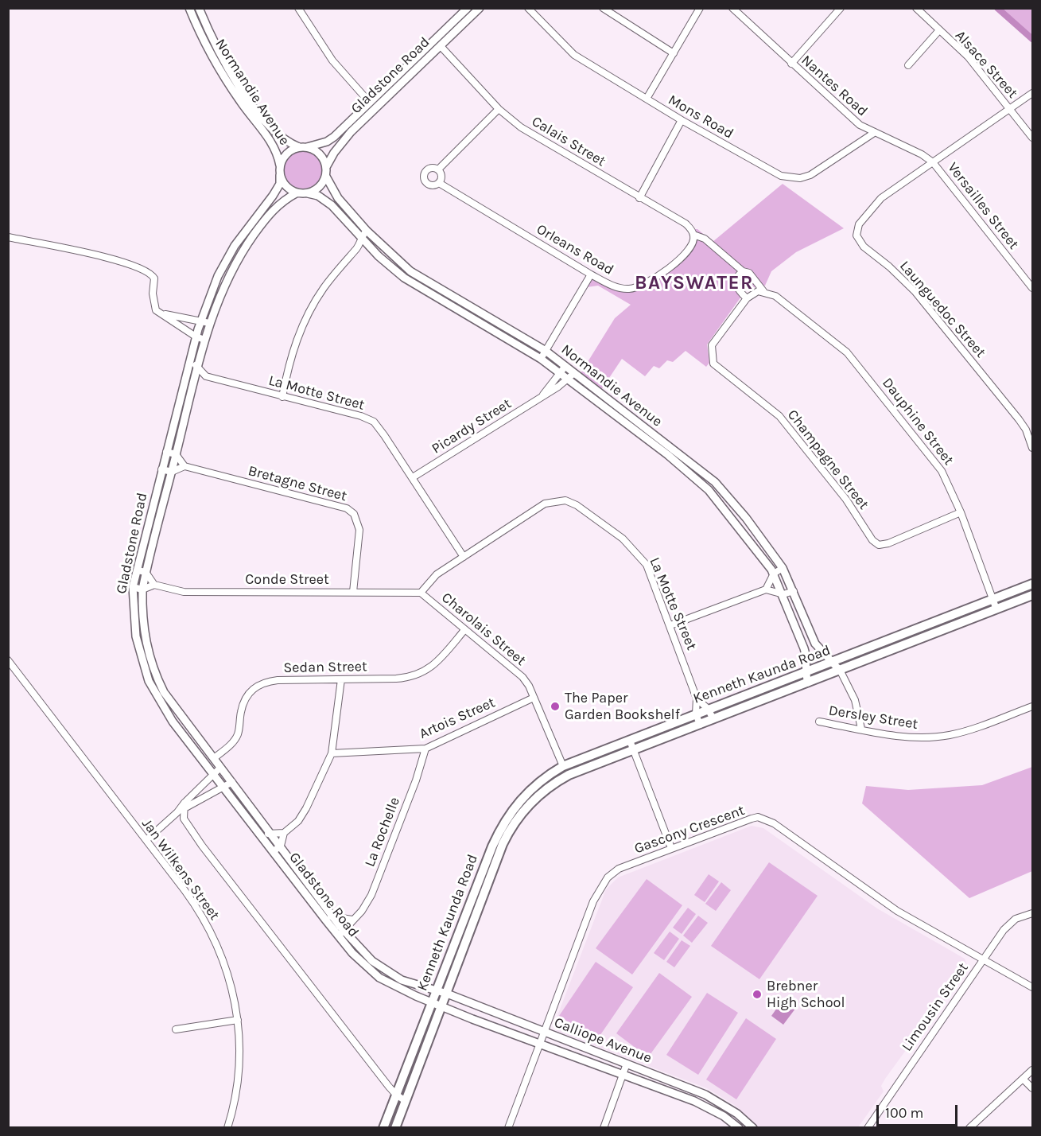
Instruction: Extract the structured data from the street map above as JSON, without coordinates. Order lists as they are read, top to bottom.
{
  "streets": {
    "main road": ["Kenneth Kaunda Road"],
    "street": [
      "Alsace Street",
      "Gladstone Road",
      "Nantes Road",
      "Normandie Avenue",
      "Mons Road",
      "Calais Street",
      "Versailles Street",
      "Orleans Road",
      "Launguedoc Street",
      "La Motte Street",
      "Dauphine Street",
      "Picardy Street",
      "Champagne Street",
      "Bretagne Street",
      "Conde Street",
      "Charolais Street",
      "Sedan Street",
      "Dersley Street",
      "Artois Street",
      "Gascony Crescent",
      "La Rochelle",
      "Jan Wilkens Street",
      "Limousin Street",
      "Calliope Avenue"
    ]
  },
  "crossings": [
    ["Gladstone Road", "Normandie Avenue"],
    ["Gladstone Road", "Calais Street"],
    ["Gladstone Road", "Sedan Street"],
    ["Gladstone Road", "Kenneth Kaunda Road"],
    ["Gladstone Road", "La Rochelle"],
    ["Gladstone Road", "Calliope Avenue"],
    ["Nantes Road", "Mons Road"],
    ["Nantes Road", "Versailles Street"],
    ["Nantes Road", "Launguedoc Street"],
    ["Normandie Avenue", "Picardy Street"],
    ["Normandie Avenue", "Kenneth Kaunda Road"],
    ["Calais Street", "Orleans Road"],
    ["Calais Street", "Dauphine Street"],
    ["Versailles Street", "Launguedoc Street"],
    ["La Motte Street", "Picardy Street"],
    ["La Motte Street", "Conde Street"],
    ["La Motte Street", "Charolais Street"],
    ["La Motte Street", "Kenneth Kaunda Road"],
    ["Dauphine Street", "Champagne Street"],
    ["Dauphine Street", "Kenneth Kaunda Road"],
    ["Bretagne Street", "Conde Street"],
    ["Conde Street", "Charolais Street"],
    ["Charolais Street", "Sedan Street"],
    ["Charolais Street", "Kenneth Kaunda Road"],
    ["Charolais Street", "Artois Street"],
    ["Kenneth Kaunda Road", "Calliope Avenue"],
    ["Artois Street", "La Rochelle"],
    ["Gascony Crescent", "Limousin Street"],
    ["Gascony Crescent", "Calliope Avenue"]
  ],
  "districts": ["BAYSWATER"],
  "places": ["The Paper Garden Bookshelf", "Brebner High School"],
  "scale_bar": "100 m"
}
